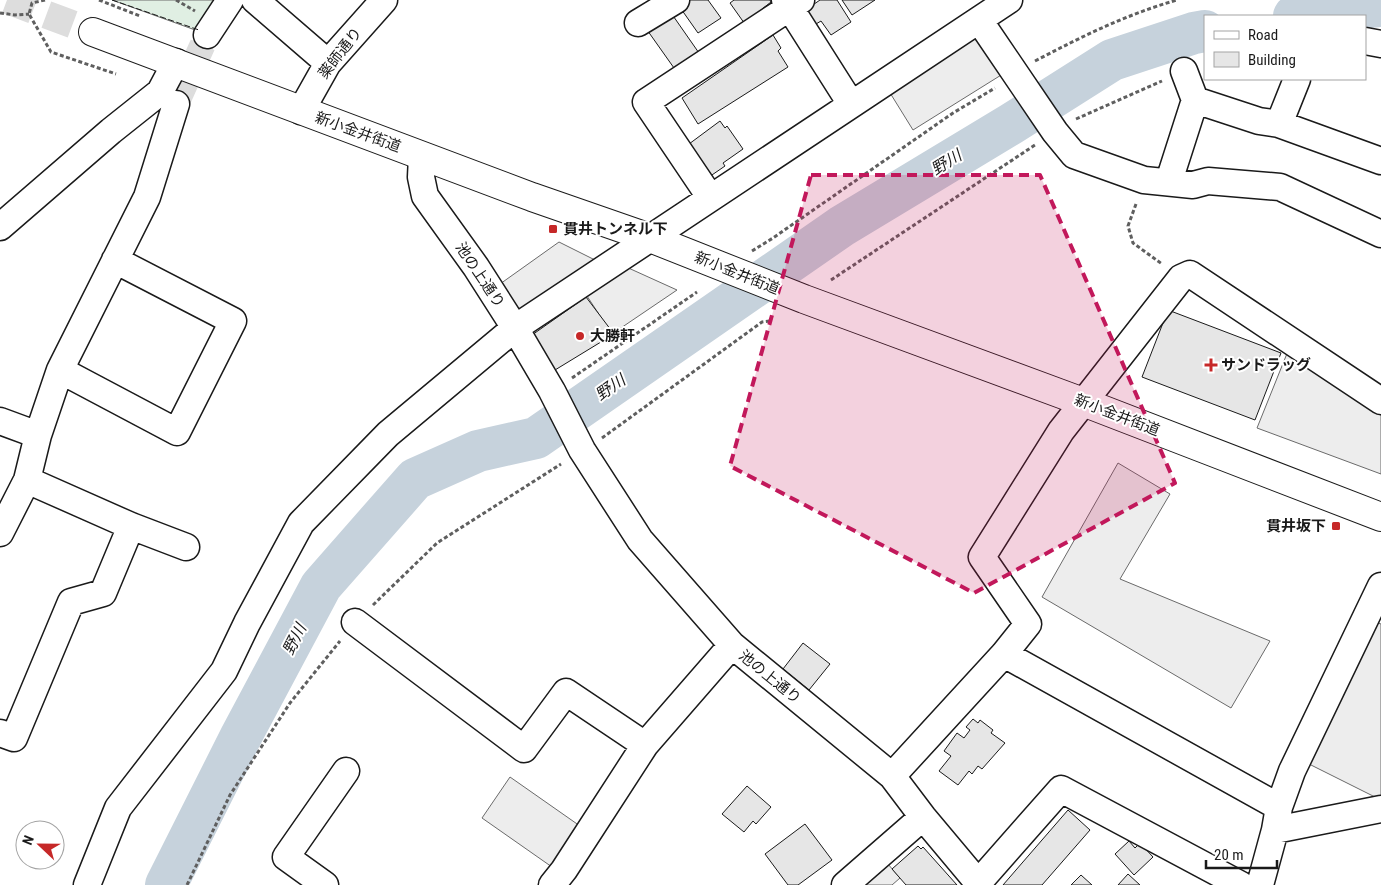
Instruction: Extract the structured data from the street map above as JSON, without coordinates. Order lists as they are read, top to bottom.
{
  "streets": {
    "main road": ["新小金井街道"],
    "street": ["薬師通り", "池の上通り"]
  },
  "crossings": [
    ["薬師通り", "新小金井街道"],
    ["新小金井街道", "池の上通り"]
  ],
  "water": ["野川"],
  "places": {
    "transit": ["貫井トンネル下", "貫井坂下"],
    "other": ["大勝軒"],
    "health": ["サンドラッグ"]
  },
  "legend": ["Road", "Building"],
  "scale_bar": "20 m",
  "north": "left"
}
